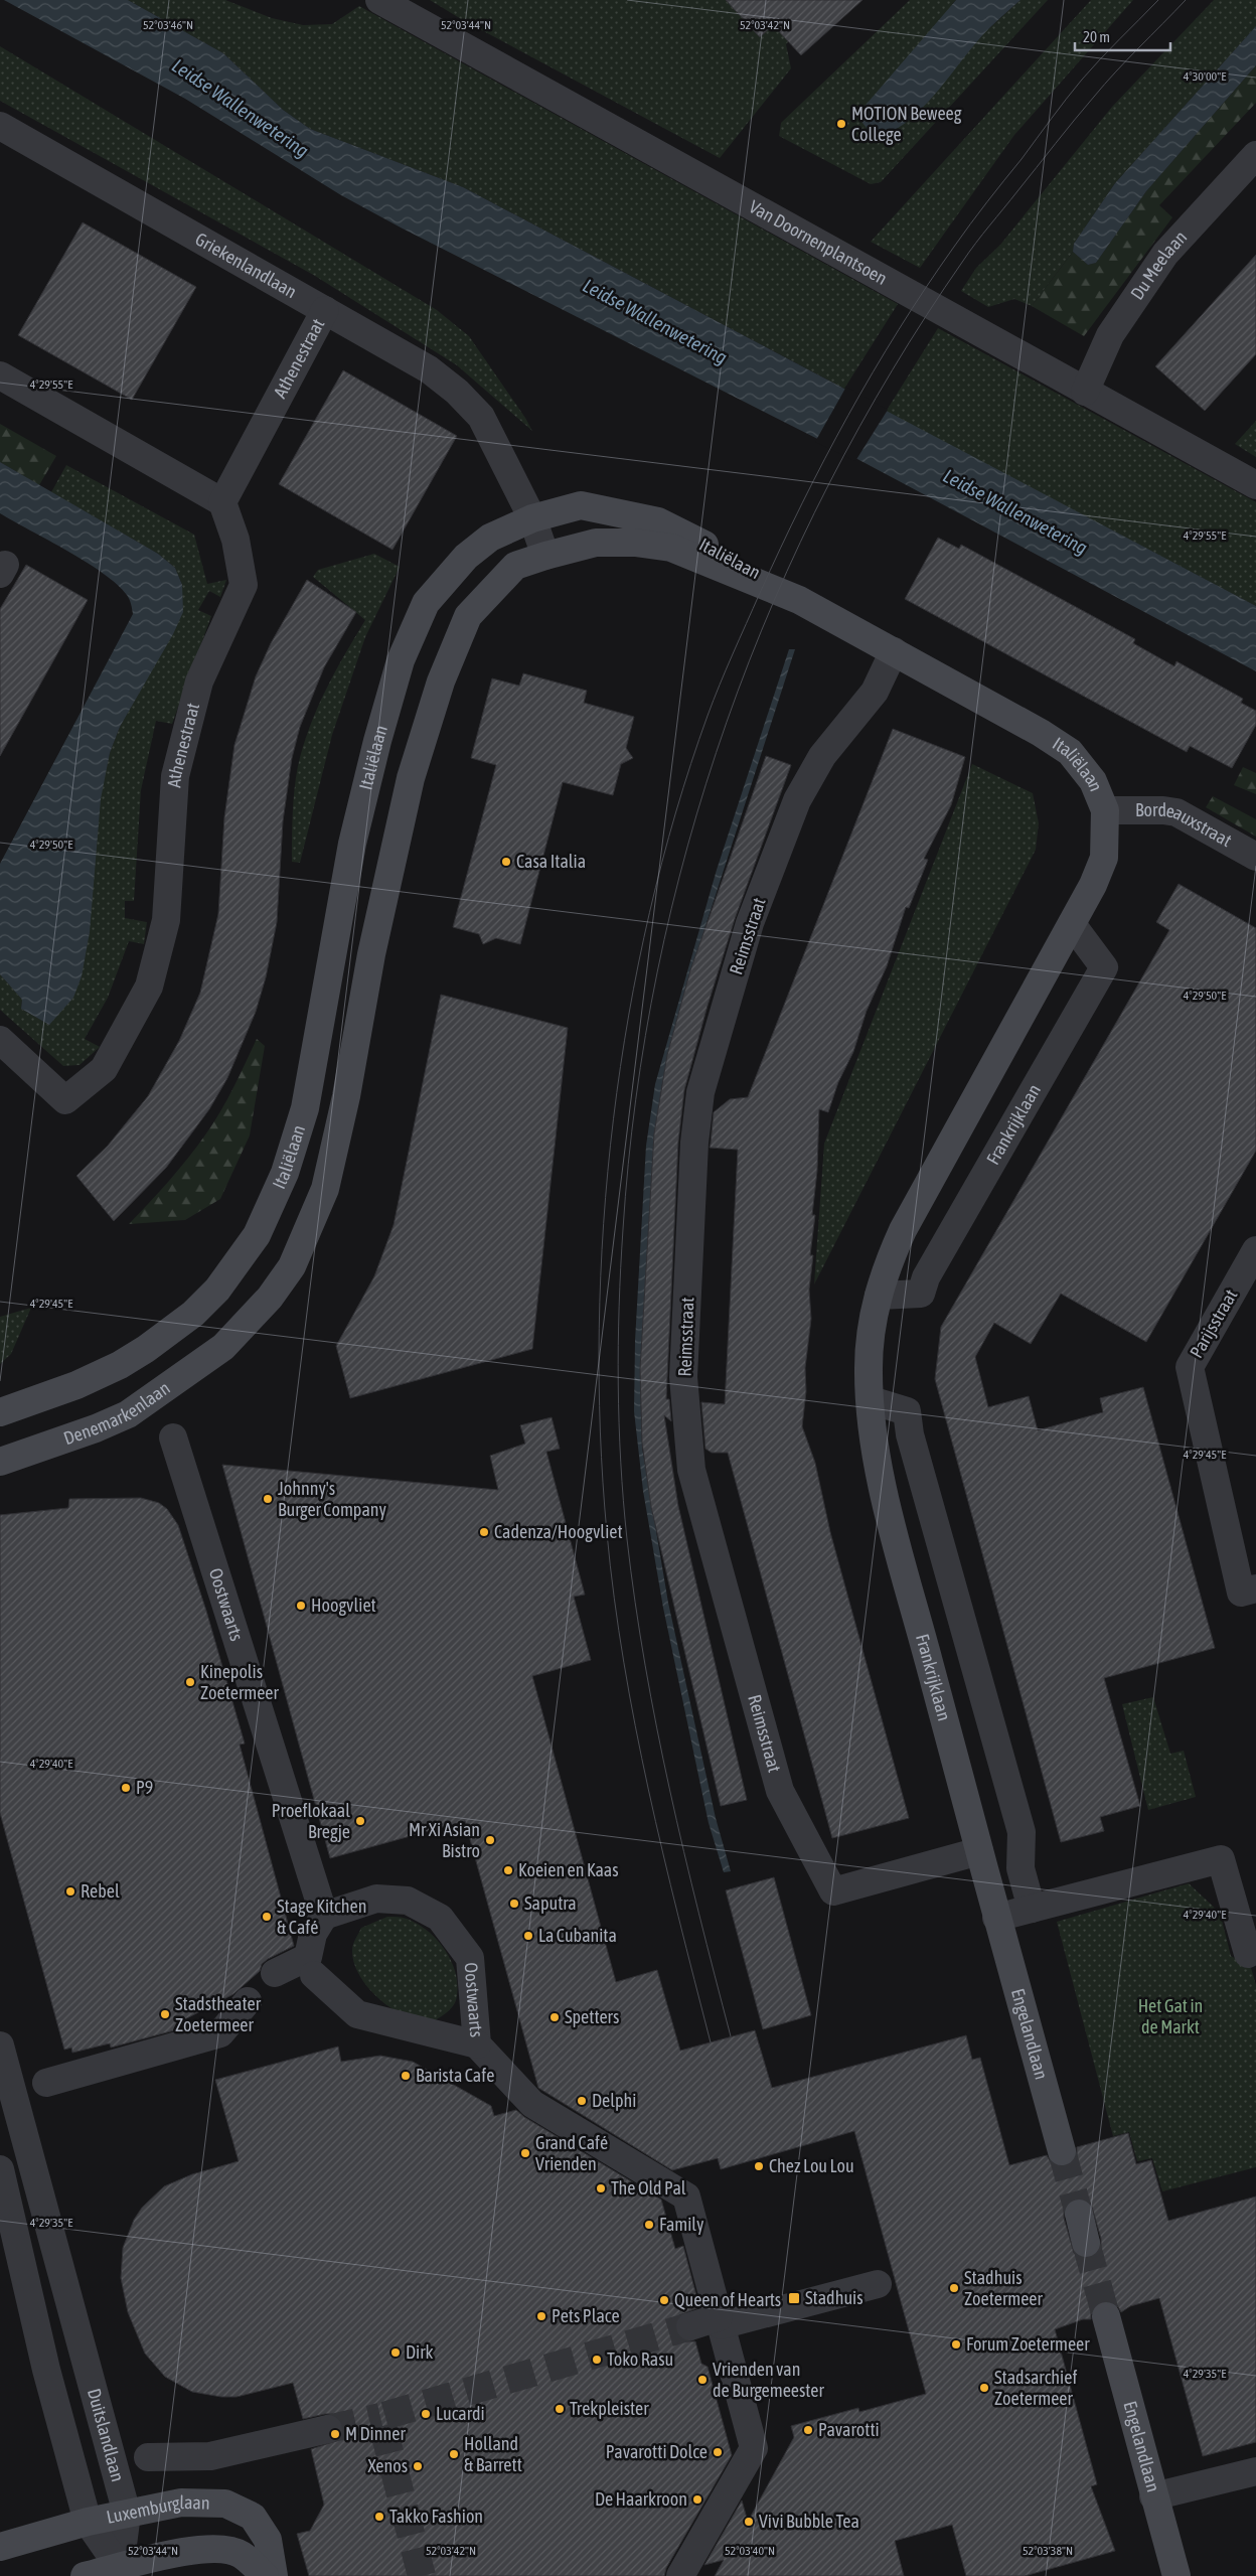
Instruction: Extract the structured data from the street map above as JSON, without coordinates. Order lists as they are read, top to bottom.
{
  "streets": {
    "street": [
      "Van Doornenplantsoen",
      "Griekenlandlaan",
      "Du Meelaan",
      "Athenestraat",
      "Italiëlaan",
      "Bordeauxstraat",
      "Reimsstraat",
      "Frankrijklaan",
      "Parijsstraat",
      "Denemarkenlaan",
      "Oostwaarts",
      "Engelandlaan",
      "Duitslandlaan",
      "Luxemburglaan"
    ]
  },
  "crossings": [
    ["Van Doornenplantsoen", "Du Meelaan"],
    ["Griekenlandlaan", "Athenestraat"],
    ["Griekenlandlaan", "Italiëlaan"],
    ["Italiëlaan", "Bordeauxstraat"],
    ["Italiëlaan", "Reimsstraat"],
    ["Italiëlaan", "Frankrijklaan"],
    ["Italiëlaan", "Denemarkenlaan"],
    ["Bordeauxstraat", "Frankrijklaan"],
    ["Reimsstraat", "Frankrijklaan"],
    ["Frankrijklaan", "Engelandlaan"],
    ["Duitslandlaan", "Luxemburglaan"]
  ],
  "water": ["Leidse Wallenwetering"],
  "parks": ["Het Gat in de Markt"],
  "places": {
    "other": [
      "MOTION Beweeg College",
      "Casa Italia",
      "Johnny's Burger Company",
      "Cadenza/Hoogvliet",
      "Hoogvliet",
      "Kinepolis Zoetermeer",
      "P9",
      "Proeflokaal Bregje",
      "Mr Xi Asian Bistro",
      "Koeien en Kaas",
      "Rebel",
      "Saputra",
      "Stage Kitchen & Café",
      "La Cubanita",
      "Stadstheater Zoetermeer",
      "Spetters",
      "Barista Cafe",
      "Delphi",
      "Grand Café Vrienden",
      "Chez Lou Lou",
      "The Old Pal",
      "Family",
      "Stadhuis Zoetermeer",
      "Queen of Hearts",
      "Pets Place",
      "Forum Zoetermeer",
      "Dirk",
      "Toko Rasu",
      "Vrienden van de Burgemeester",
      "Stadsarchief Zoetermeer",
      "Trekpleister",
      "Lucardi",
      "Pavarotti",
      "M Dinner",
      "Pavarotti Dolce",
      "Holland & Barrett",
      "Xenos",
      "De Haarkroon",
      "Takko Fashion",
      "Vivi Bubble Tea"
    ],
    "transit": ["Stadhuis"]
  },
  "scale_bar": "20 m",
  "coordinates": [
    "52°03'46\"N",
    "52°03'44\"N",
    "52°03'42\"N",
    "4°30'00\"E",
    "4°29'55\"E",
    "4°29'50\"E",
    "4°29'45\"E",
    "4°29'40\"E",
    "4°29'35\"E",
    "52°03'40\"N",
    "52°03'38\"N"
  ]
}
